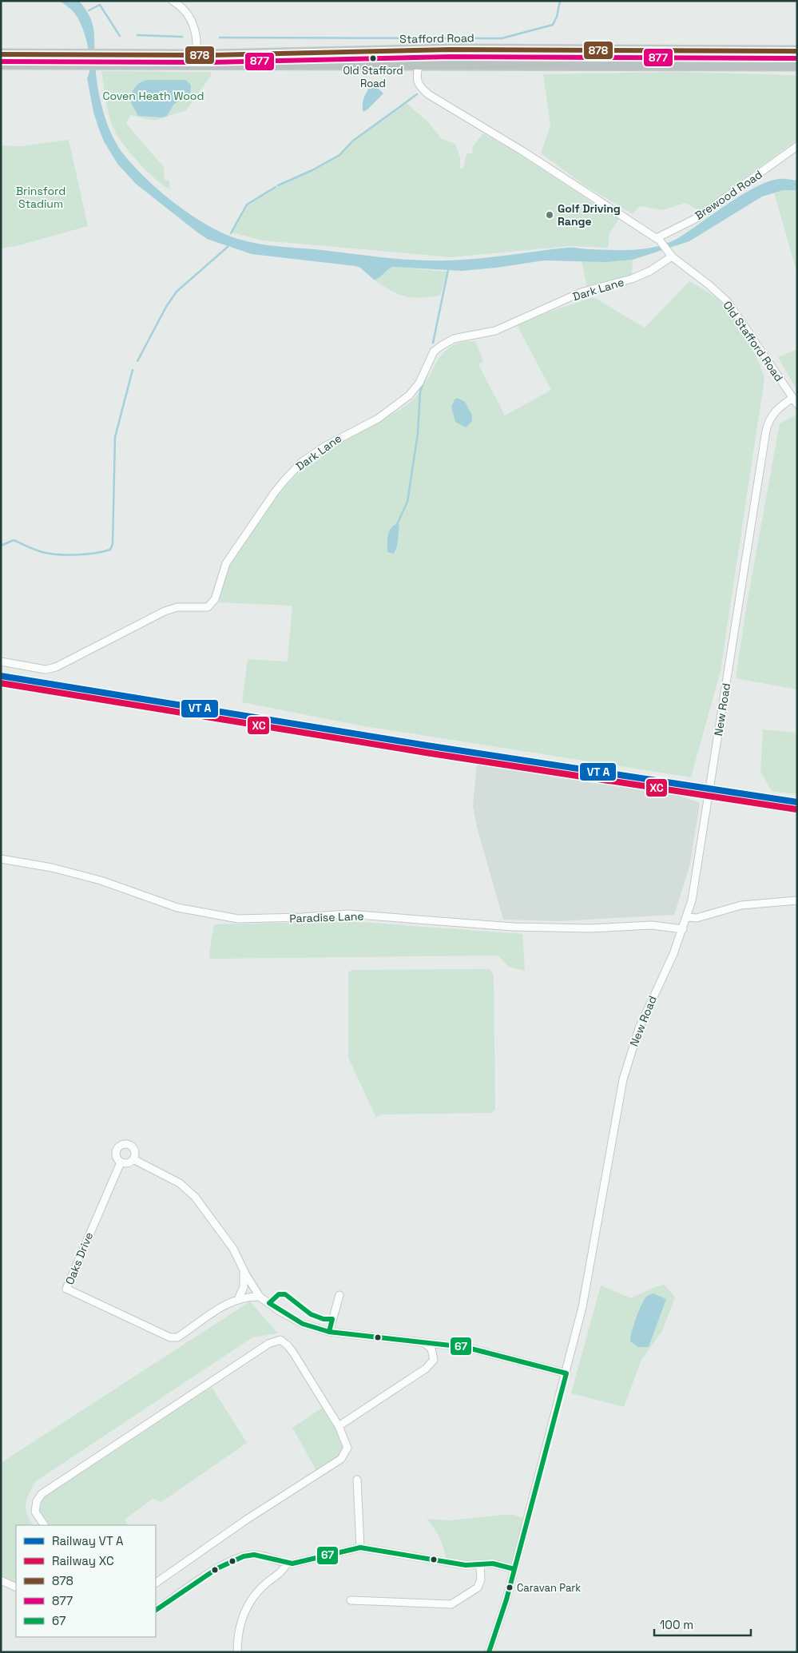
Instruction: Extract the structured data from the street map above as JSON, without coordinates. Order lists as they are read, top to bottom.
{
  "streets": {
    "highway": ["Stafford Road"],
    "street": [
      "Brewood Road",
      "Dark Lane",
      "Old Stafford Road",
      "New Road",
      "Paradise Lane",
      "Oaks Drive"
    ]
  },
  "crossings": [
    ["Brewood Road", "Old Stafford Road"],
    ["Dark Lane", "Old Stafford Road"],
    ["Old Stafford Road", "New Road"],
    ["New Road", "Paradise Lane"]
  ],
  "parks": ["Coven Heath Wood", "Brinsford Stadium"],
  "places": ["Old Stafford Road", "Golf Driving Range", "Caravan Park"],
  "lines": [
    "transit line 878",
    "transit line 877",
    "rail line XC",
    "transit line 67"
  ],
  "legend": [
    "Railway VT A",
    "Railway XC",
    "878",
    "877",
    "67"
  ],
  "scale_bar": "100 m"
}
